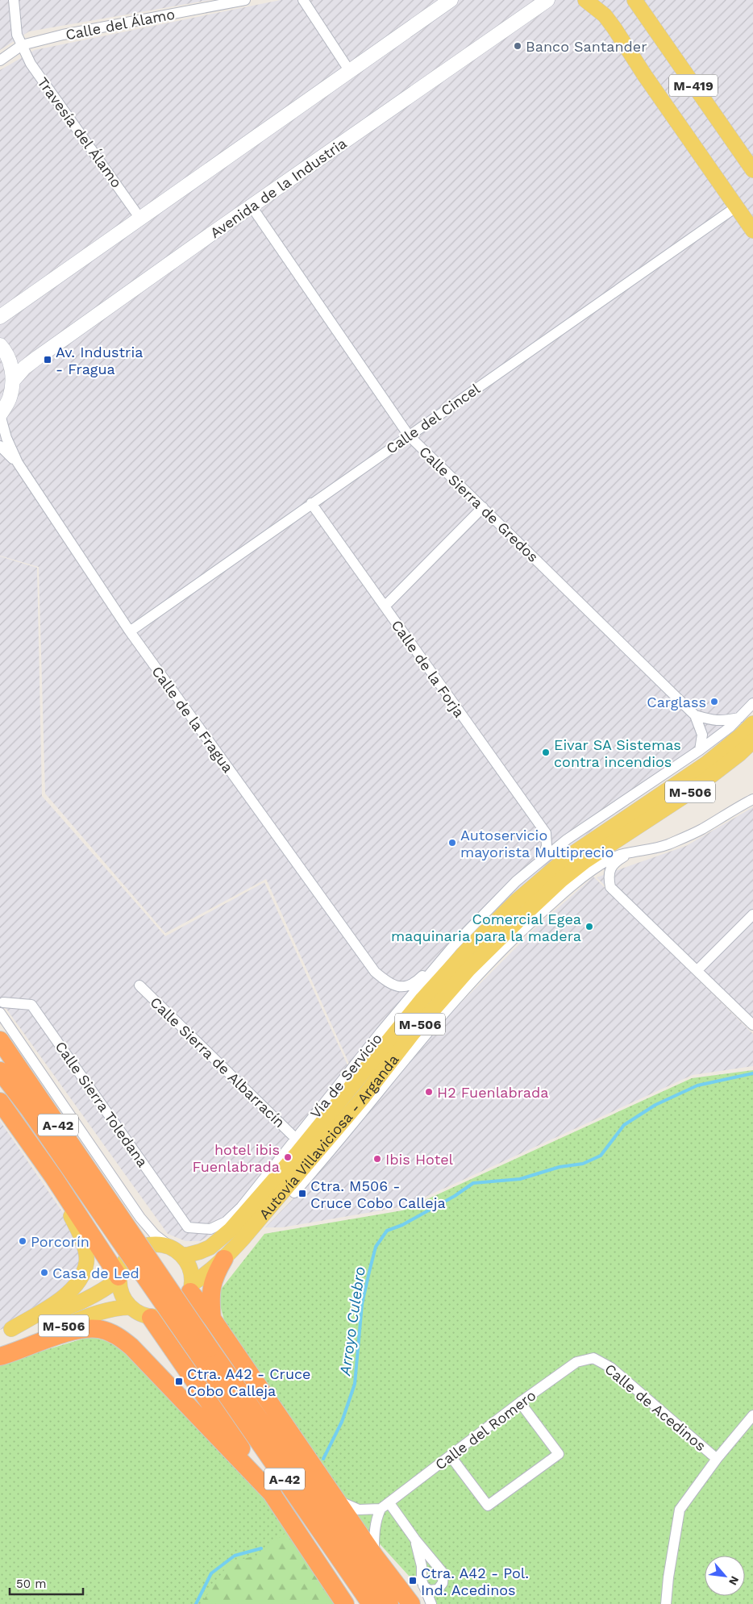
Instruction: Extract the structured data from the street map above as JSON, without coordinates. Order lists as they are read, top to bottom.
{
  "streets": {
    "highway": ["A-42"],
    "main road": ["M-419", "M-506", "Autovía Villaviciosa - Arganda"],
    "street": [
      "Calle del Álamo",
      "Travesía del Álamo",
      "Avenida de la Industria",
      "Calle del Cincel",
      "Calle Sierra de Gredos",
      "Calle de la Forja",
      "Calle de la Fragua",
      "Calle Sierra de Albarracín",
      "Vía de Servicio",
      "Calle Sierra Toledana",
      "Calle de Acedinos",
      "Calle del Romero"
    ]
  },
  "crossings": [
    ["Calle del Álamo", "Travesía del Álamo"],
    ["M-419", "Calle del Cincel"],
    ["Avenida de la Industria", "Calle Sierra de Gredos"],
    ["Calle del Cincel", "Calle Sierra de Gredos"],
    ["Calle del Cincel", "Calle de la Forja"],
    ["Calle del Cincel", "Calle de la Fragua"],
    ["Calle Sierra de Gredos", "M-506"],
    ["Calle Sierra de Gredos", "Vía de Servicio"],
    ["Calle de la Fragua", "Vía de Servicio"],
    ["M-506", "Vía de Servicio"],
    ["M-506", "Autovía Villaviciosa - Arganda"],
    ["Calle Sierra de Albarracín", "Vía de Servicio"],
    ["Vía de Servicio", "Calle Sierra Toledana"],
    ["Vía de Servicio", "Autovía Villaviciosa - Arganda"],
    ["Calle de Acedinos", "Calle del Romero"]
  ],
  "water": ["Arroyo Culebro"],
  "places": {
    "other": [
      "Banco Santander",
      "Carglass",
      "Eivar SA Sistemas contra incendios",
      "Autoservicio mayorista Multiprecio",
      "Comercial Egea maquinaria para la madera",
      "H2 Fuenlabrada",
      "hotel ibis Fuenlabrada",
      "Ibis Hotel",
      "Porcorín",
      "Casa de Led"
    ],
    "transit": [
      "Av. Industria - Fragua",
      "Ctra. M506 - Cruce Cobo Calleja",
      "Ctra. A42 - Cruce Cobo Calleja",
      "Ctra. A42 - Pol. Ind. Acedinos"
    ]
  },
  "scale_bar": "50 m",
  "north": "bottom right"
}
